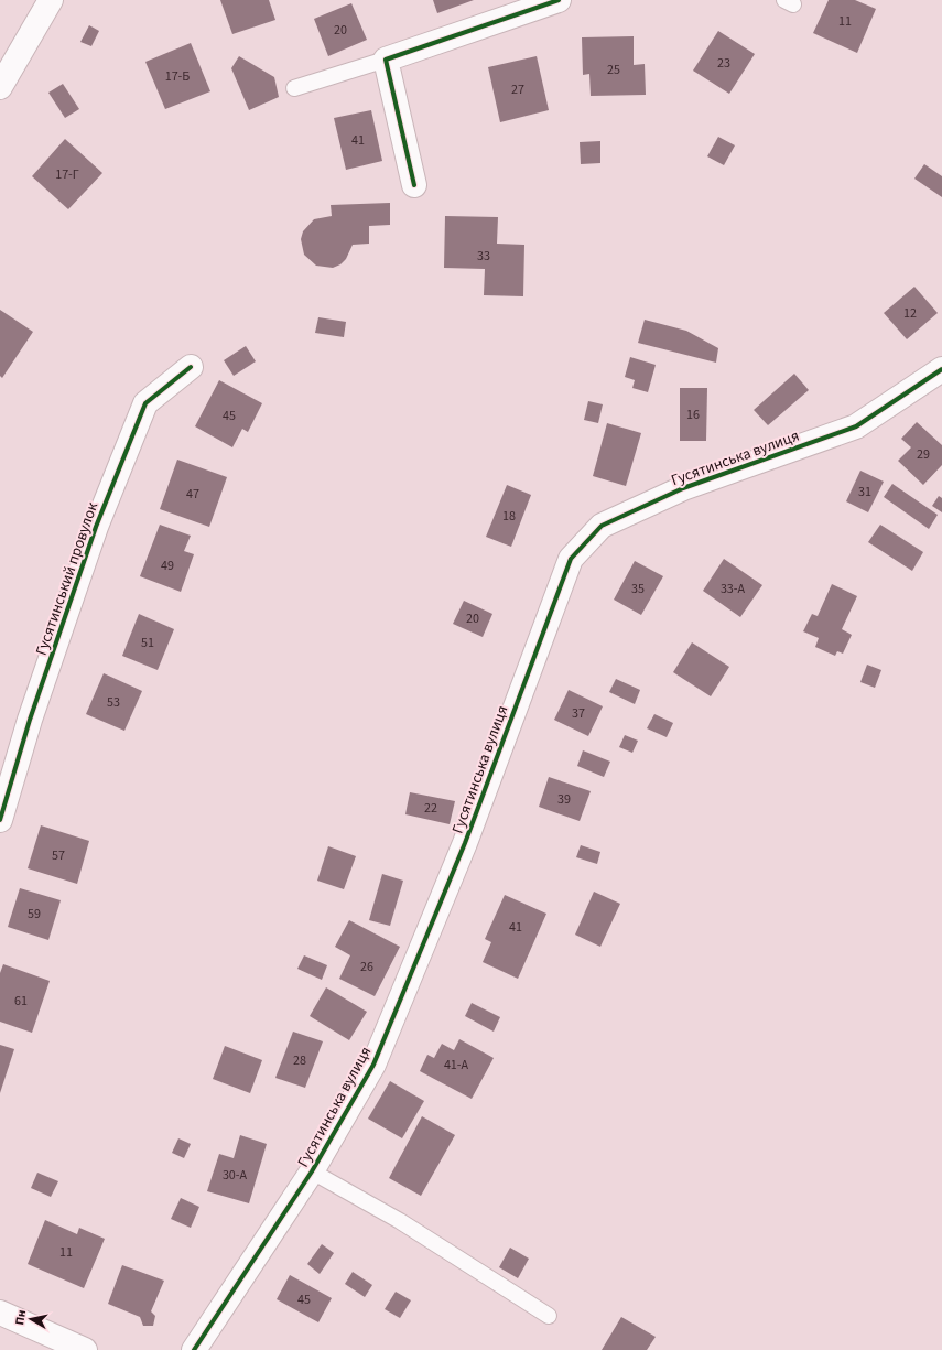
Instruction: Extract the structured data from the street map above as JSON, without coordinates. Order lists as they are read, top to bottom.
{
  "streets": {
    "street": ["Гусятинська вулиця", "Гусятинський провулок"]
  },
  "house_numbers": [
    "11",
    "20",
    "23",
    "25",
    "17-Б",
    "27",
    "41",
    "17-Г",
    "33",
    "12",
    "16",
    "45",
    "29",
    "31",
    "47",
    "18",
    "49",
    "35",
    "33-А",
    "20",
    "51",
    "53",
    "37",
    "39",
    "22",
    "57",
    "59",
    "41",
    "26",
    "61",
    "28",
    "41-А",
    "30-А",
    "11",
    "45"
  ],
  "north": "left"
}
